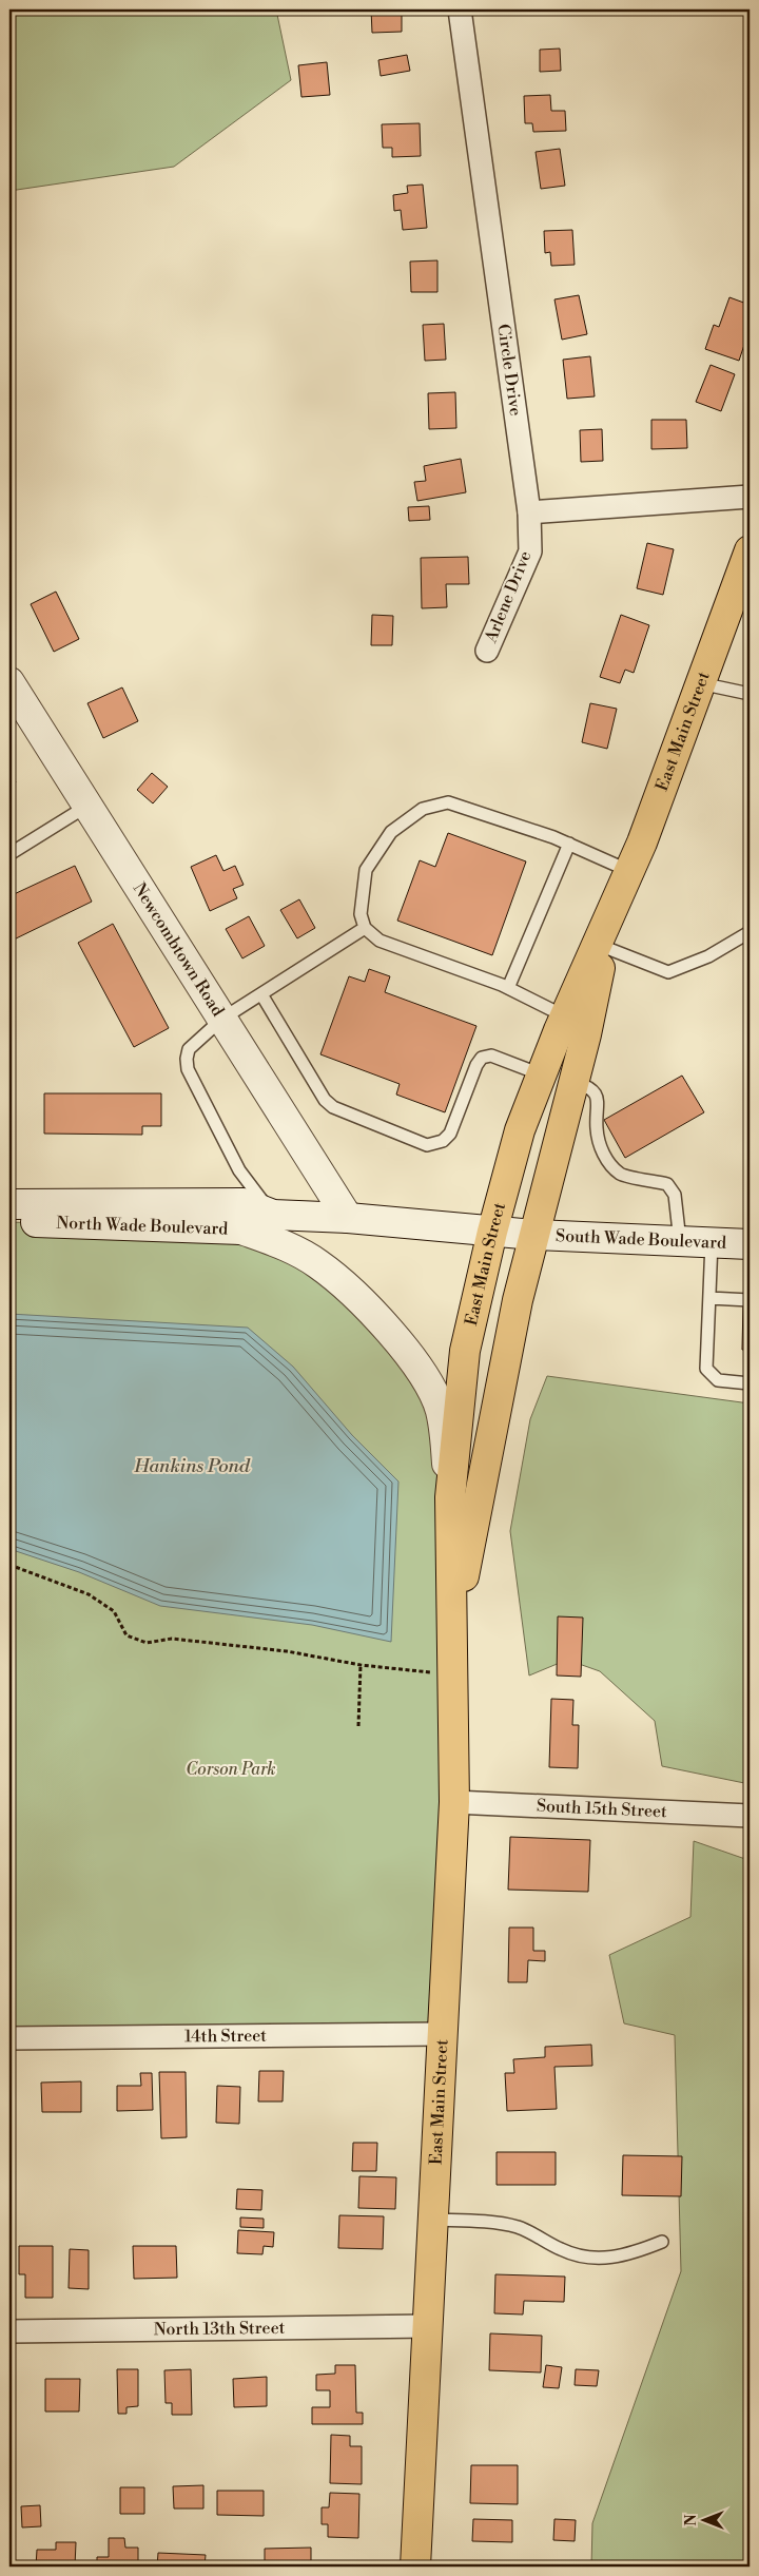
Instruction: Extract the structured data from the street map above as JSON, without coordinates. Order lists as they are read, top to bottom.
{
  "streets": {
    "highway": ["East Main Street"],
    "main road": ["Newcombtown Road", "North Wade Boulevard", "South Wade Boulevard"],
    "street": [
      "Circle Drive",
      "Arlene Drive",
      "South 15th Street",
      "14th Street",
      "North 13th Street"
    ]
  },
  "crossings": [
    ["Circle Drive", "Arlene Drive"],
    ["East Main Street", "North Wade Boulevard"],
    ["East Main Street", "South Wade Boulevard"],
    ["East Main Street", "South 15th Street"],
    ["East Main Street", "14th Street"],
    ["East Main Street", "North 13th Street"],
    ["Newcombtown Road", "North Wade Boulevard"],
    ["North Wade Boulevard", "South Wade Boulevard"]
  ],
  "water": ["Hankins Pond"],
  "parks": ["Corson Park"],
  "north": "left"
}
